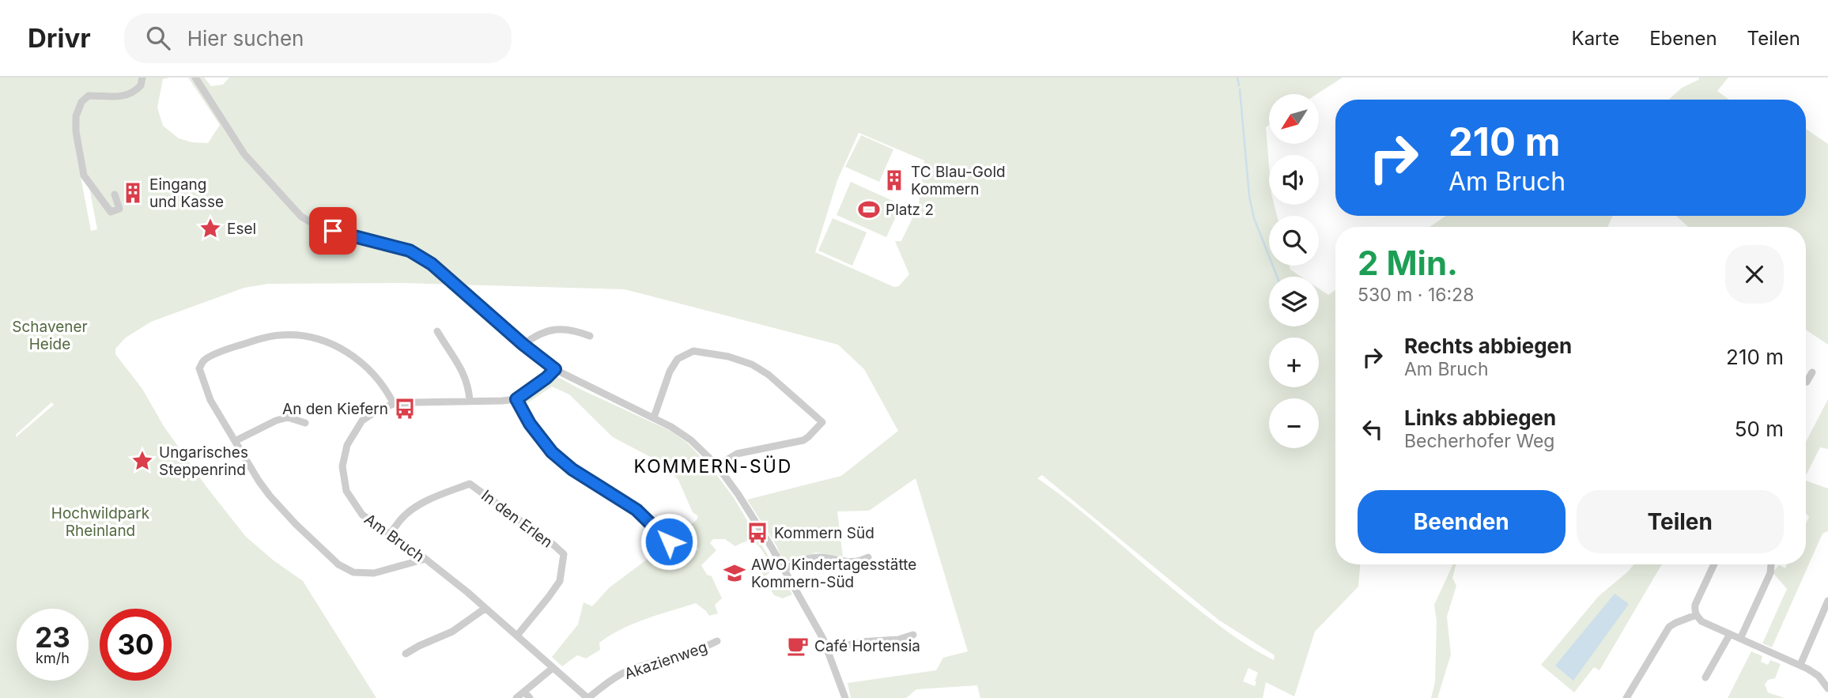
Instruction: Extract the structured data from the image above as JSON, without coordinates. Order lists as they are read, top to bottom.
{
  "streets": {
    "street": ["In den Erlen", "Am Bruch", "Akazienweg"]
  },
  "crossings": [
    ["In den Erlen", "Am Bruch"],
    ["Am Bruch", "Akazienweg"]
  ],
  "districts": ["KOMMERN-SÜD"],
  "parks": ["Schavener Heide", "Hochwildpark Rheinland"],
  "places": {
    "building": ["TC Blau-Gold Kommern", "Eingang und Kasse"],
    "sports": ["Platz 2"],
    "place": ["Esel", "Ungarisches Steppenrind"],
    "bus stop": ["An den Kiefern", "Kommern Süd"],
    "school or university": ["AWO Kindertagesstätte Kommern-Süd"],
    "cafe": ["Café Hortensia"]
  },
  "north": "bottom left",
  "page": {
    "header": "Drivr",
    "search": "Hier suchen",
    "nav": ["Karte", "Ebenen", "Teilen"],
    "map_buttons": ["+", "−"],
    "turn": ["210 m", "Am Bruch"],
    "heading": ["2 Min.", "530 m · 16:28"],
    "list": [
      {
        "name": "Rechts abbiegen",
        "note": "Am Bruch",
        "value": "210 m"
      },
      {
        "name": "Links abbiegen",
        "note": "Becherhofer Weg",
        "value": "50 m"
      }
    ],
    "buttons": ["Beenden", "Teilen"],
    "speed": "23 km/h",
    "limit": "30"
  }
}
